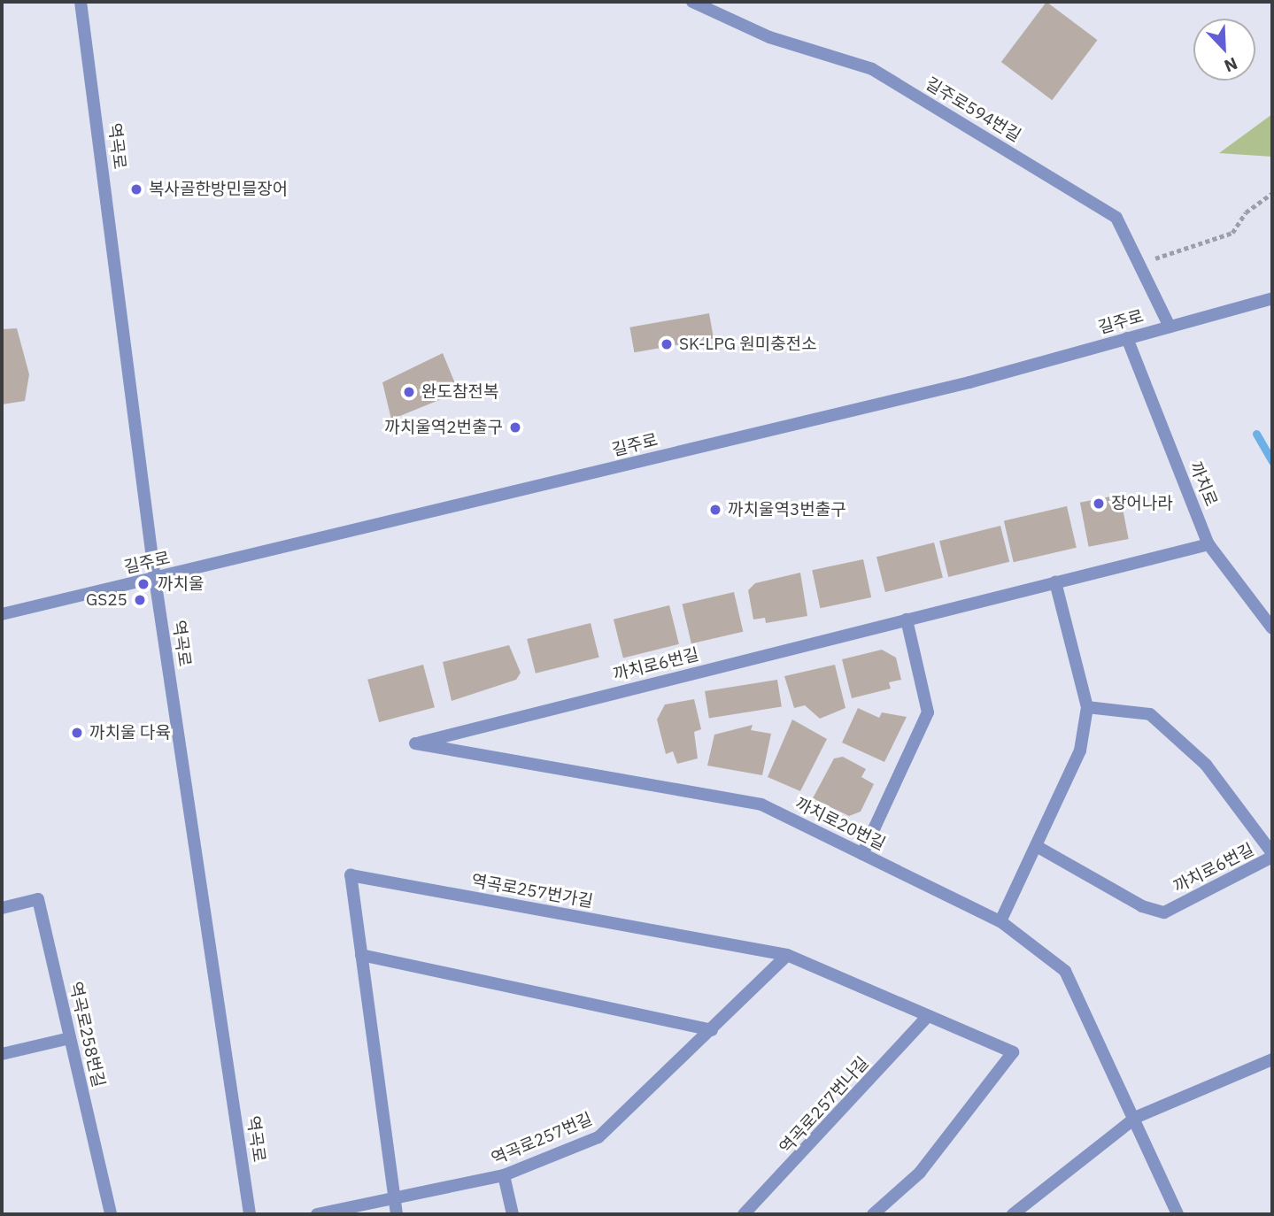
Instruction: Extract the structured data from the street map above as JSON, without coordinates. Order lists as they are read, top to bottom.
{
  "streets": {
    "street": [
      "길주로594번길",
      "역곡로",
      "길주로",
      "까치로",
      "까치로6번길",
      "까치로20번길",
      "역곡로257번가길",
      "역곡로258번길",
      "역곡로257번나길",
      "역곡로257번길"
    ]
  },
  "crossings": [
    ["길주로594번길", "길주로"],
    ["역곡로", "길주로"],
    ["길주로", "까치로"],
    ["까치로", "까치로6번길"],
    ["까치로6번길", "까치로20번길"],
    ["역곡로257번가길", "역곡로257번나길"],
    ["역곡로257번가길", "역곡로257번길"]
  ],
  "places": [
    "복사골한방민믈장어",
    "SK-LPG 원미충전소",
    "완도참전복",
    "까치울역2번출구",
    "장어나라",
    "까치울역3번출구",
    "까치울",
    "GS25",
    "까치울 다육"
  ],
  "north": "bottom right"
}
